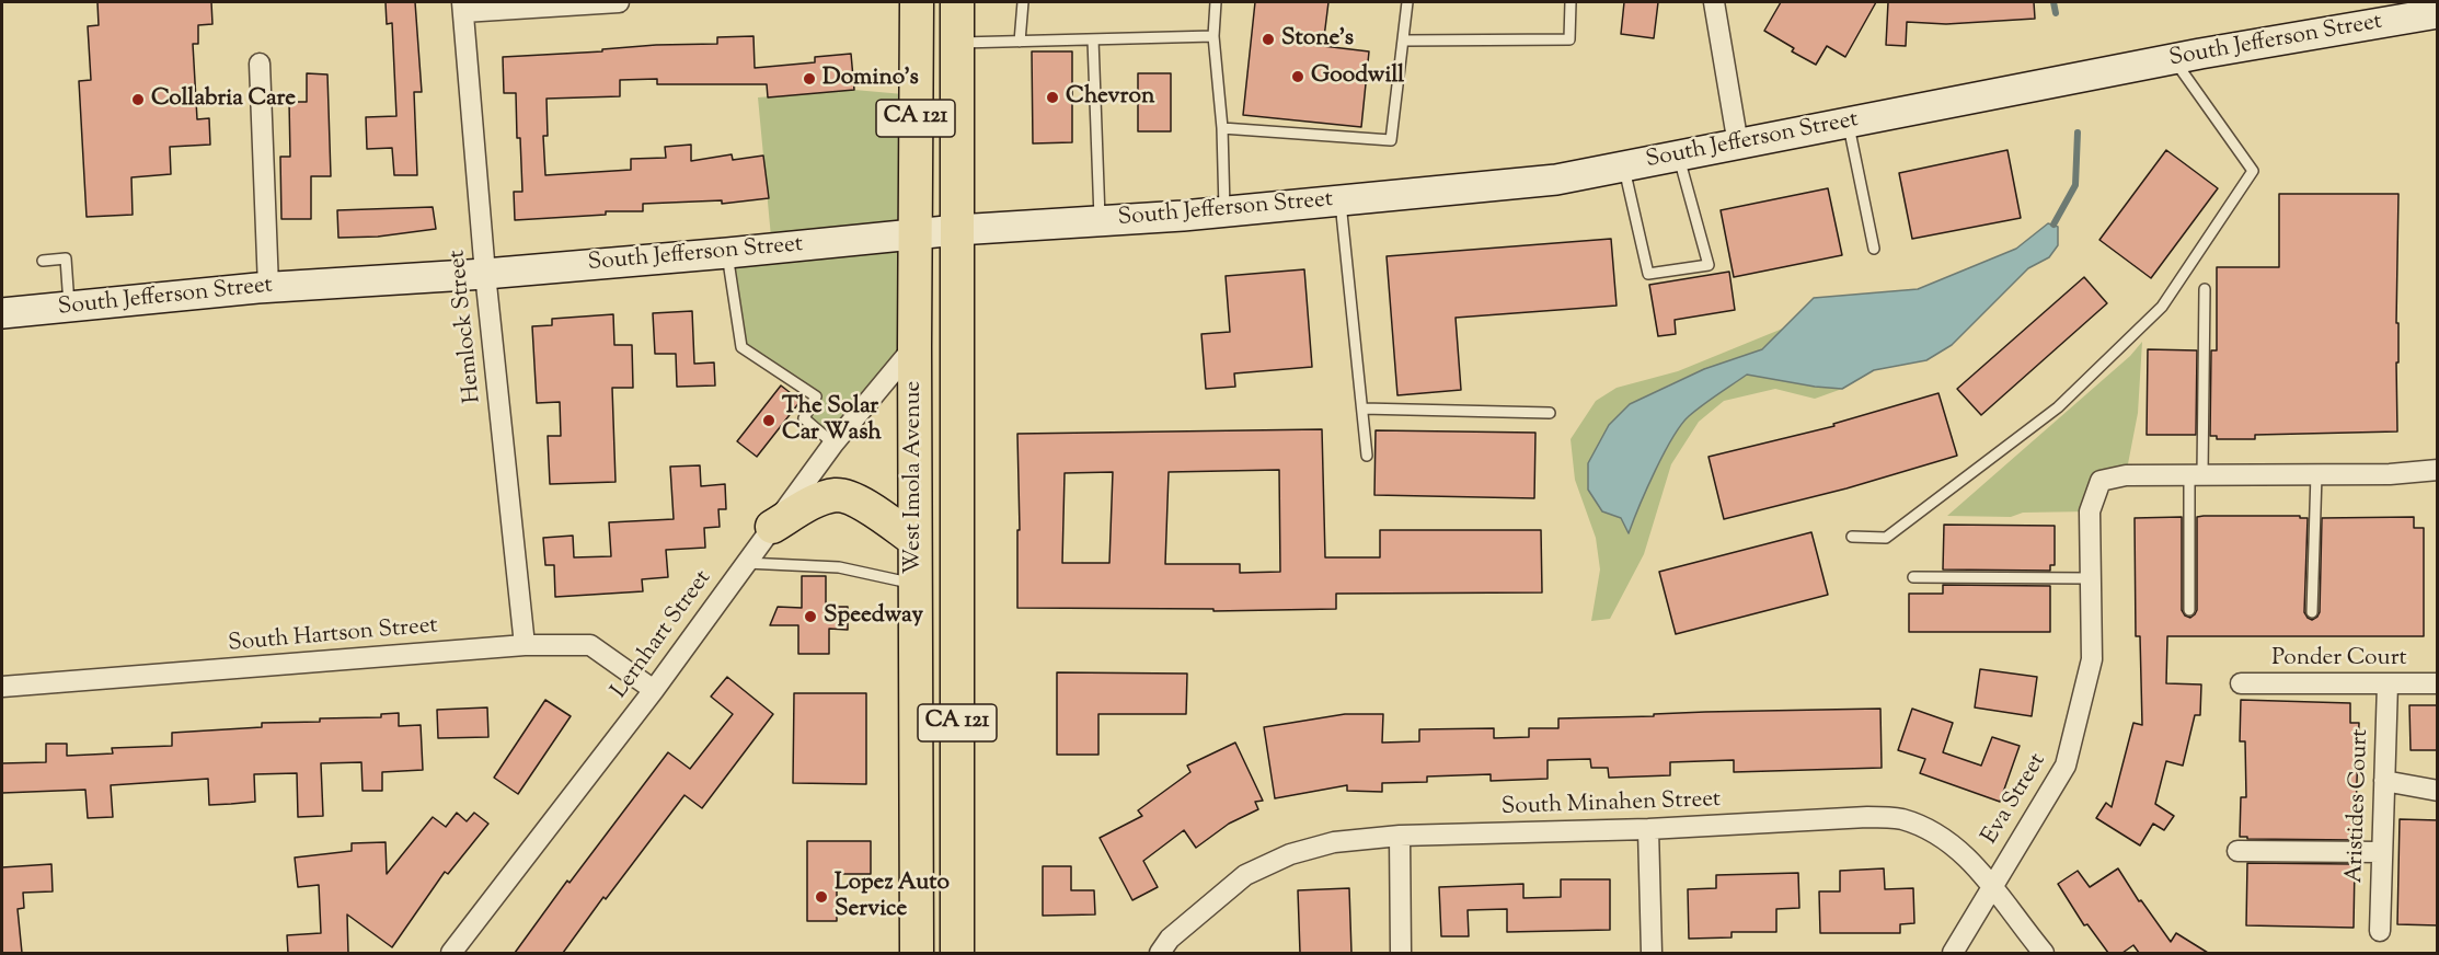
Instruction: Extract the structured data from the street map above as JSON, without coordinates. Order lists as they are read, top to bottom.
{
  "streets": {
    "main road": ["CA 121", "West Imola Avenue"],
    "street": [
      "South Jefferson Street",
      "Hemlock Street",
      "Lernhart Street",
      "South Hartson Street",
      "Ponder Court",
      "Eva Street",
      "South Minahen Street",
      "Aristides Court"
    ]
  },
  "crossings": [
    ["South Jefferson Street", "Hemlock Street"],
    ["South Jefferson Street", "West Imola Avenue"],
    ["Hemlock Street", "South Hartson Street"],
    ["West Imola Avenue", "Lernhart Street"],
    ["Lernhart Street", "South Hartson Street"],
    ["Ponder Court", "Aristides Court"],
    ["Eva Street", "South Minahen Street"]
  ],
  "places": [
    "Stone's",
    "Goodwill",
    "Domino's",
    "Chevron",
    "Collabria Care",
    "The Solar Car Wash",
    "Speedway",
    "Lopez Auto Service"
  ]
}
